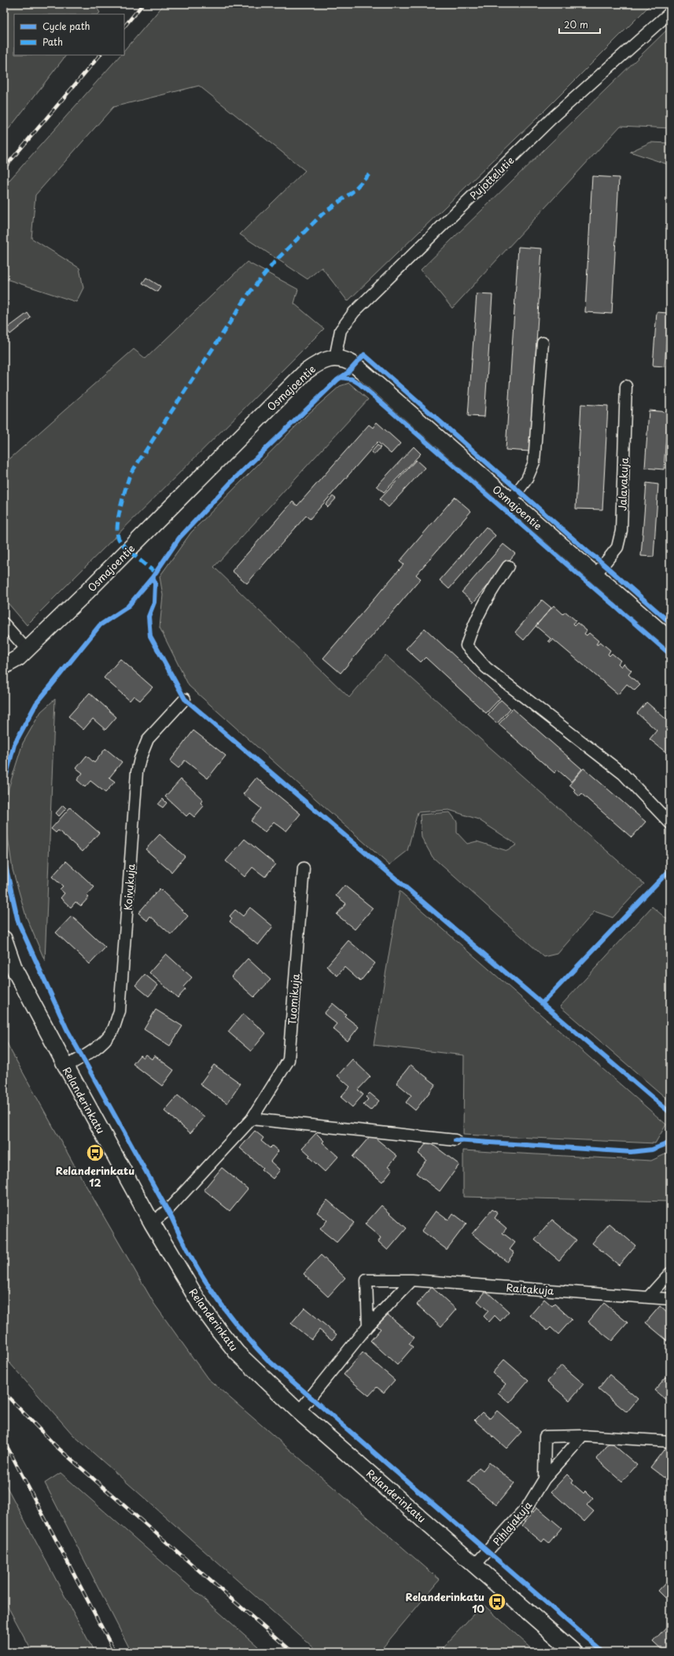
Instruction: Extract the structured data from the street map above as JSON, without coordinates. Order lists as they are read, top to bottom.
{
  "streets": {
    "main road": ["Osmajoentie", "Relanderinkatu"],
    "street": [
      "Pujottelutie",
      "Jalavakuja",
      "Koivukuja",
      "Tuomikuja",
      "Raitakuja",
      "Pihlajakuja"
    ]
  },
  "crossings": [
    ["Pujottelutie", "Osmajoentie"],
    ["Osmajoentie", "Jalavakuja"],
    ["Koivukuja", "Relanderinkatu"],
    ["Tuomikuja", "Relanderinkatu"],
    ["Relanderinkatu", "Pihlajakuja"]
  ],
  "places": {
    "bus stop": ["Relanderinkatu 12", "Relanderinkatu 10"]
  },
  "legend": ["Cycle path", "Path"],
  "scale_bar": "20 m"
}
